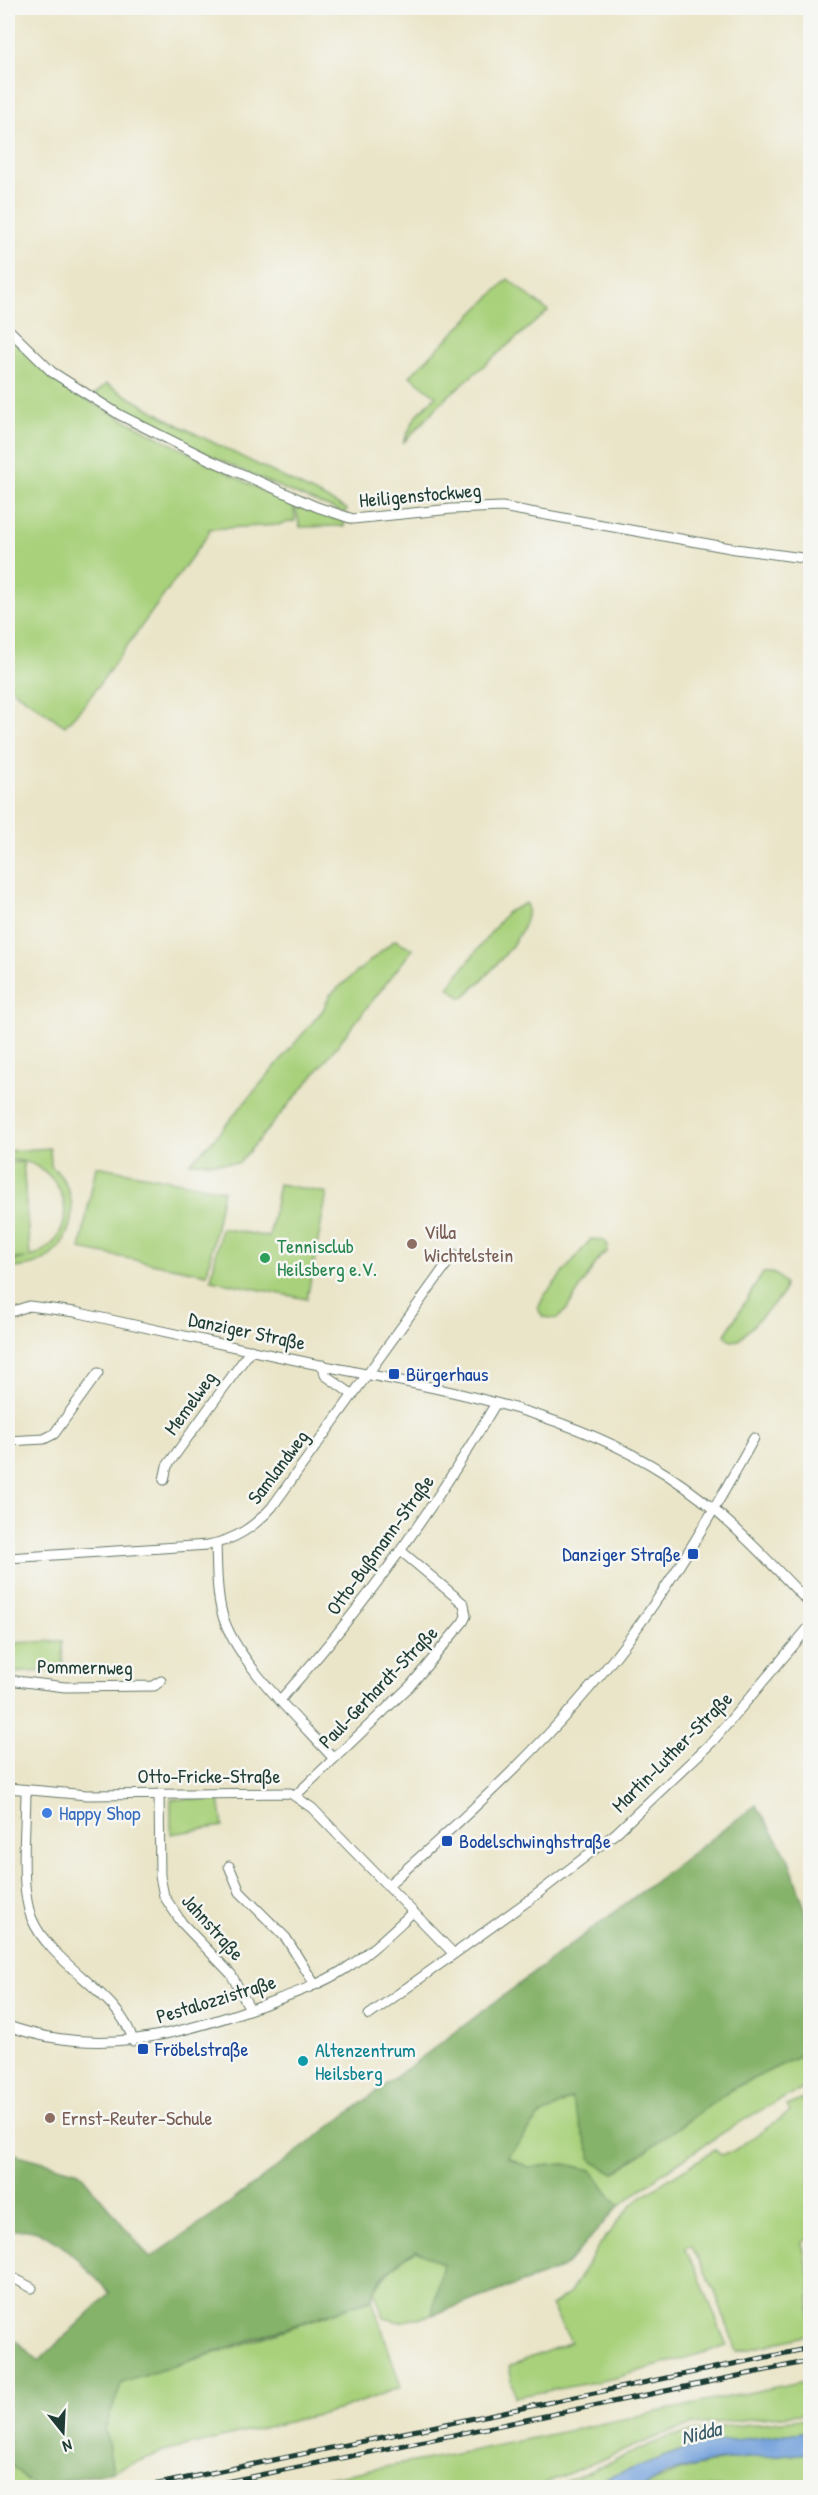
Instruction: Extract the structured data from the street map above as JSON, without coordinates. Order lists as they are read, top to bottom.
{
  "streets": {
    "street": [
      "Heiligenstockweg",
      "Danziger Straße",
      "Memelweg",
      "Samlandweg",
      "Otto-Bußmann-Straße",
      "Pommernweg",
      "Paul-Gerhardt-Straße",
      "Martin-Luther-Straße",
      "Otto-Fricke-Straße",
      "Jahnstraße",
      "Pestalozzistraße"
    ]
  },
  "crossings": [
    ["Danziger Straße", "Memelweg"],
    ["Danziger Straße", "Samlandweg"],
    ["Danziger Straße", "Otto-Bußmann-Straße"],
    ["Otto-Bußmann-Straße", "Paul-Gerhardt-Straße"],
    ["Paul-Gerhardt-Straße", "Otto-Fricke-Straße"],
    ["Martin-Luther-Straße", "Otto-Fricke-Straße"],
    ["Otto-Fricke-Straße", "Jahnstraße"],
    ["Otto-Fricke-Straße", "Pestalozzistraße"],
    ["Jahnstraße", "Pestalozzistraße"]
  ],
  "water": ["Nidda"],
  "places": {
    "other": [
      "Villa Wichtelstein",
      "Tennisclub Heilsberg e.V.",
      "Happy Shop",
      "Altenzentrum Heilsberg",
      "Ernst-Reuter-Schule"
    ],
    "transit": [
      "Bürgerhaus",
      "Danziger Straße",
      "Bodelschwinghstraße",
      "Fröbelstraße"
    ]
  },
  "north": "bottom"
}
